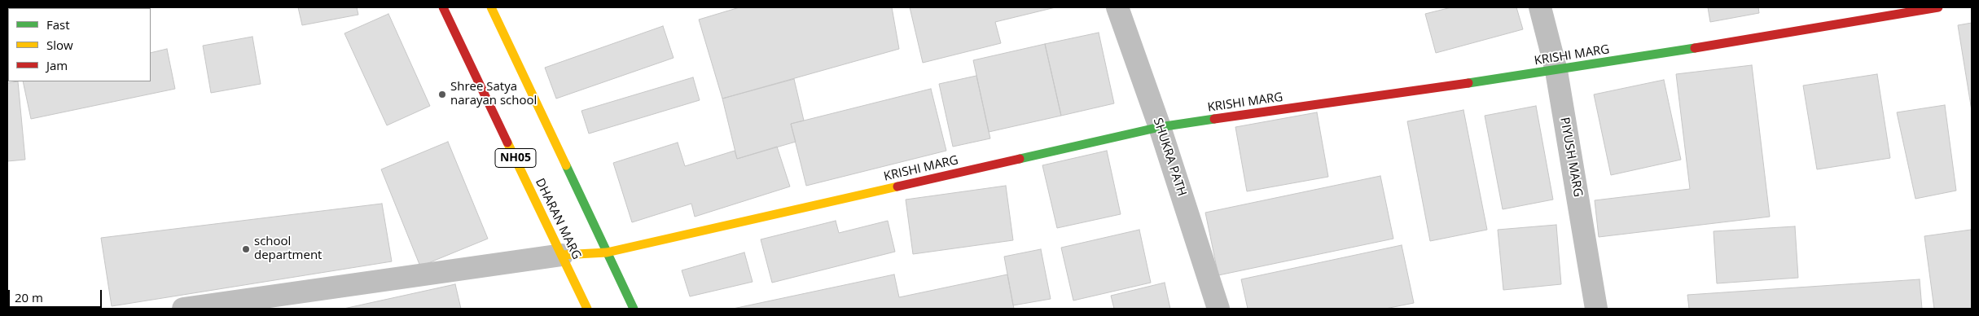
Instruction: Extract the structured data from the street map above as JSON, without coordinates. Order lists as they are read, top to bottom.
{
  "streets": {
    "street": [
      "KRISHI MARG",
      "SHUKRA PATH",
      "PIYUSH MARG",
      "NH05",
      "DHARAN MARG"
    ]
  },
  "crossings": [
    ["KRISHI MARG", "SHUKRA PATH"],
    ["KRISHI MARG", "PIYUSH MARG"],
    ["KRISHI MARG", "DHARAN MARG"]
  ],
  "places": ["Shree Satya narayan school", "school department"],
  "legend": ["Fast", "Slow", "Jam"],
  "scale_bar": "20 m"
}
